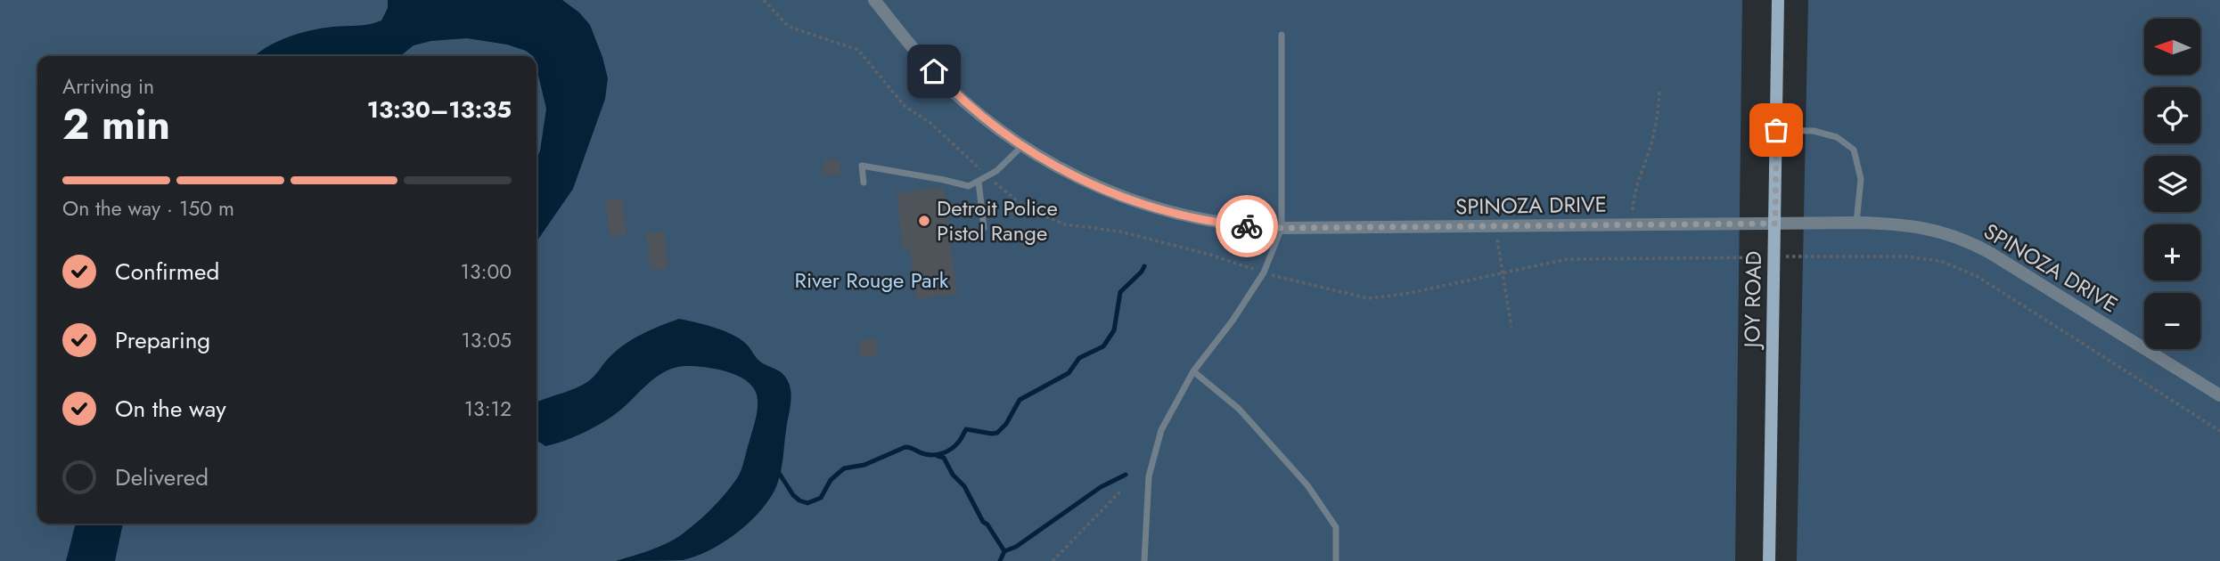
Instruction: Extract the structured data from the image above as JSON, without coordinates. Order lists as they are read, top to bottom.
{
  "streets": {
    "main road": ["JOY ROAD"],
    "street": ["SPINOZA DRIVE"]
  },
  "crossings": [
    ["SPINOZA DRIVE", "JOY ROAD"]
  ],
  "parks": ["River Rouge Park"],
  "places": ["Detroit Police Pistol Range"],
  "north": "left",
  "page": {
    "map_buttons": ["+", "−"],
    "heading": ["2 min", "Arriving in", "13:30–13:35"],
    "bar": "On the way · 150 m",
    "list": [
      ["Confirmed", "13:00"],
      ["Preparing", "13:05"],
      ["On the way", "13:12"],
      "Delivered"
    ]
  }
}
